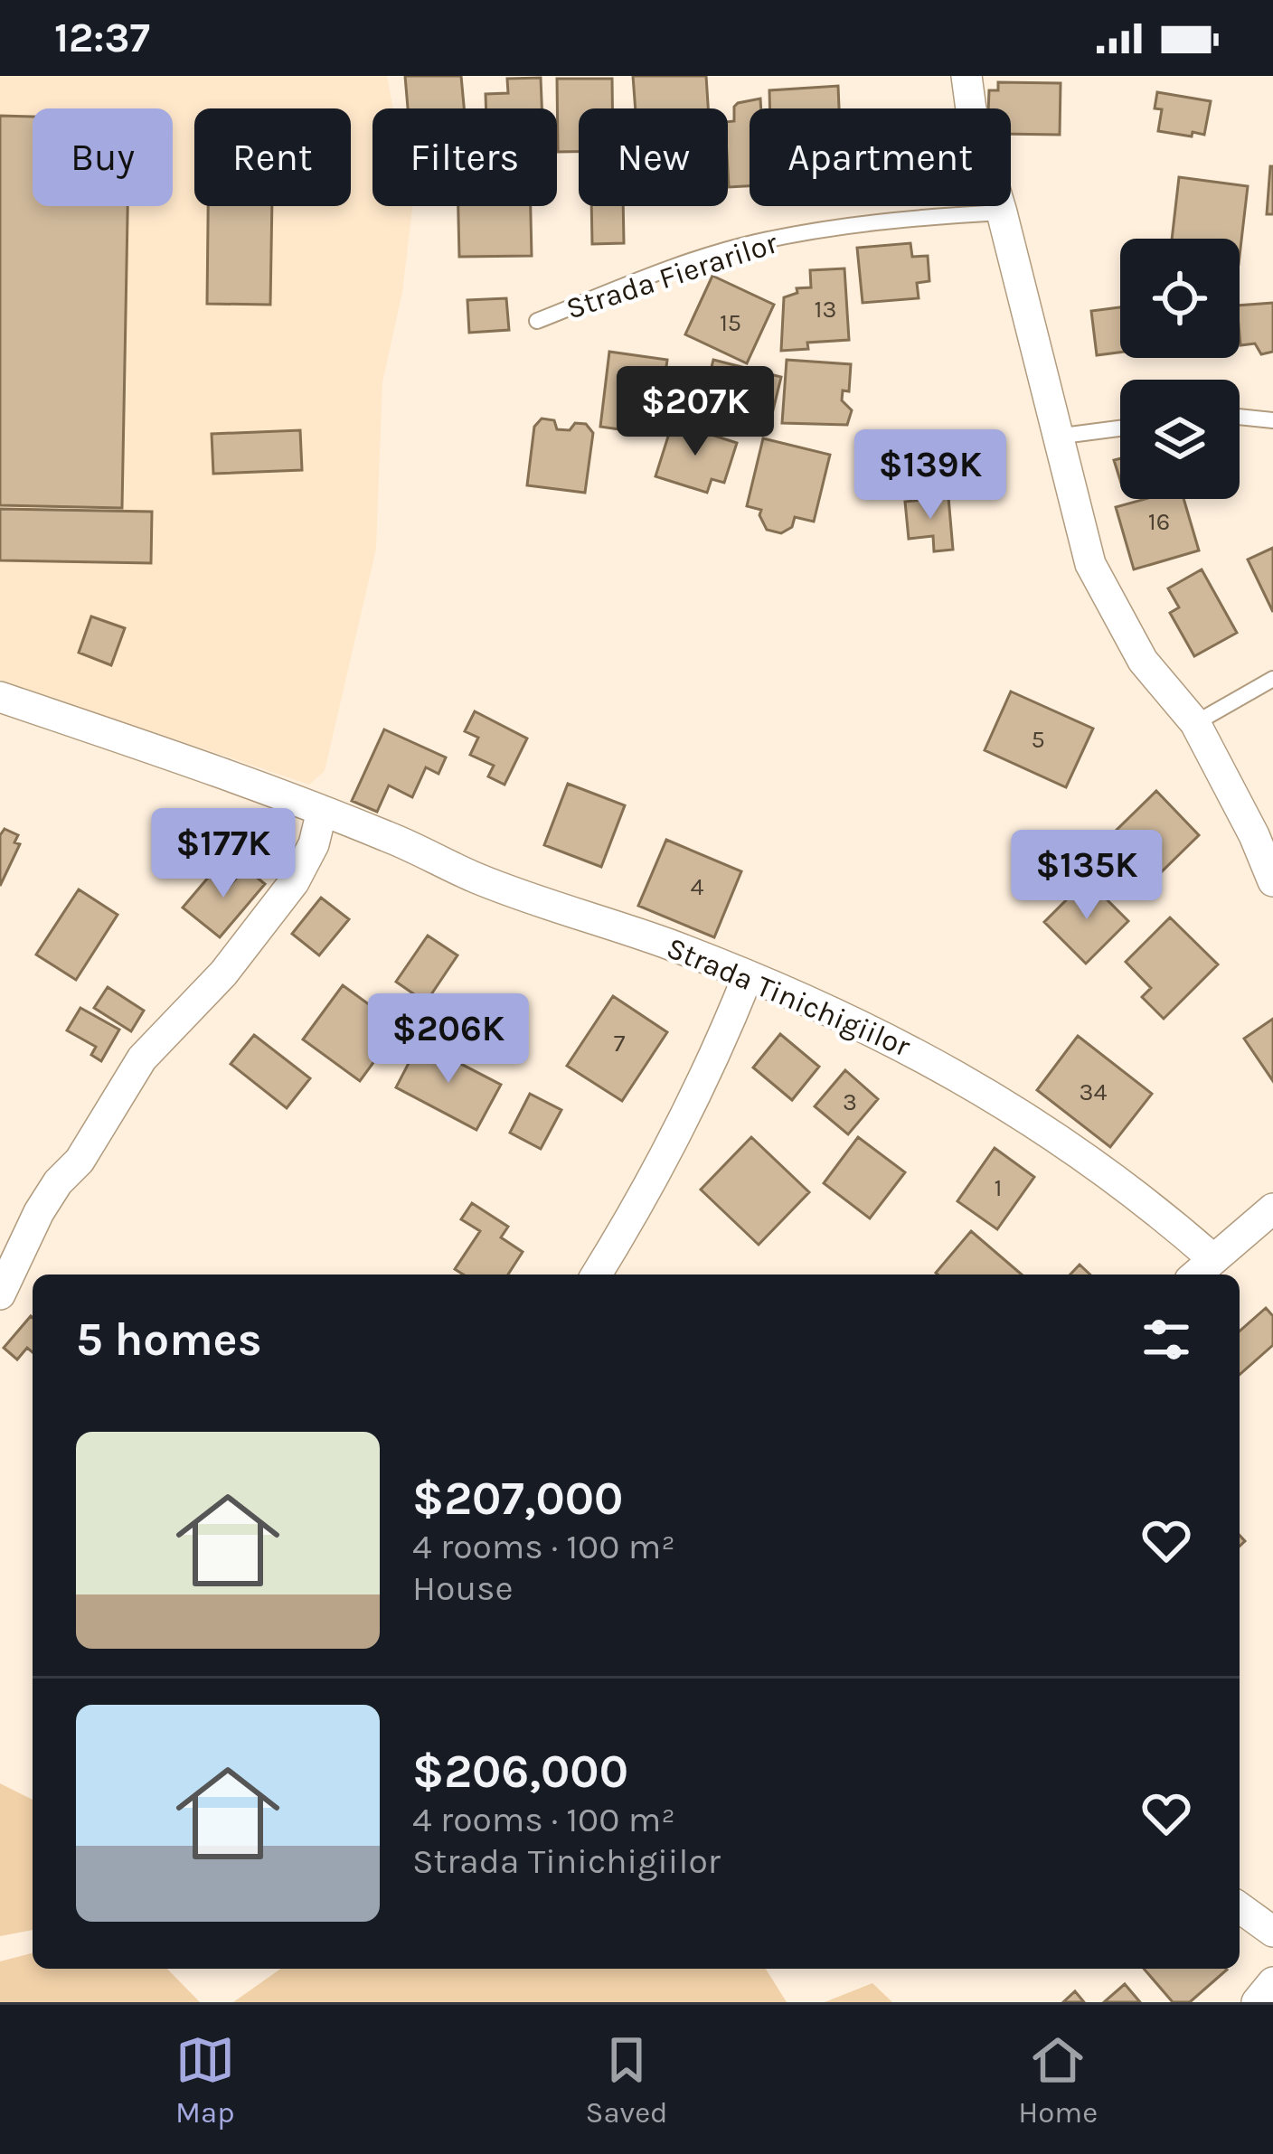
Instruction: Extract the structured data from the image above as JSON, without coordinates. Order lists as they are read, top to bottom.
{
  "streets": {
    "street": ["Strada Tinichigiilor"],
    "lane": ["Strada Fierarilor"]
  },
  "house_numbers": [
    "13",
    "15",
    "16",
    "5",
    "4",
    "7",
    "34",
    "3",
    "1"
  ],
  "page": {
    "status": "12:37",
    "chip": [
      "Buy",
      "Rent",
      "Filters",
      "New",
      "Apartment"
    ],
    "price": [
      "$207K",
      "$139K",
      "$177K",
      "$135K",
      "$206K"
    ],
    "heading": "5 homes",
    "list": [
      {
        "name": "$207,000",
        "note": "4 rooms · 100 m² · House"
      },
      {
        "name": "$206,000",
        "note": "4 rooms · 100 m² · Strada Tinichigiilor"
      }
    ],
    "tabs": ["Map", "Saved", "Home"]
  }
}
